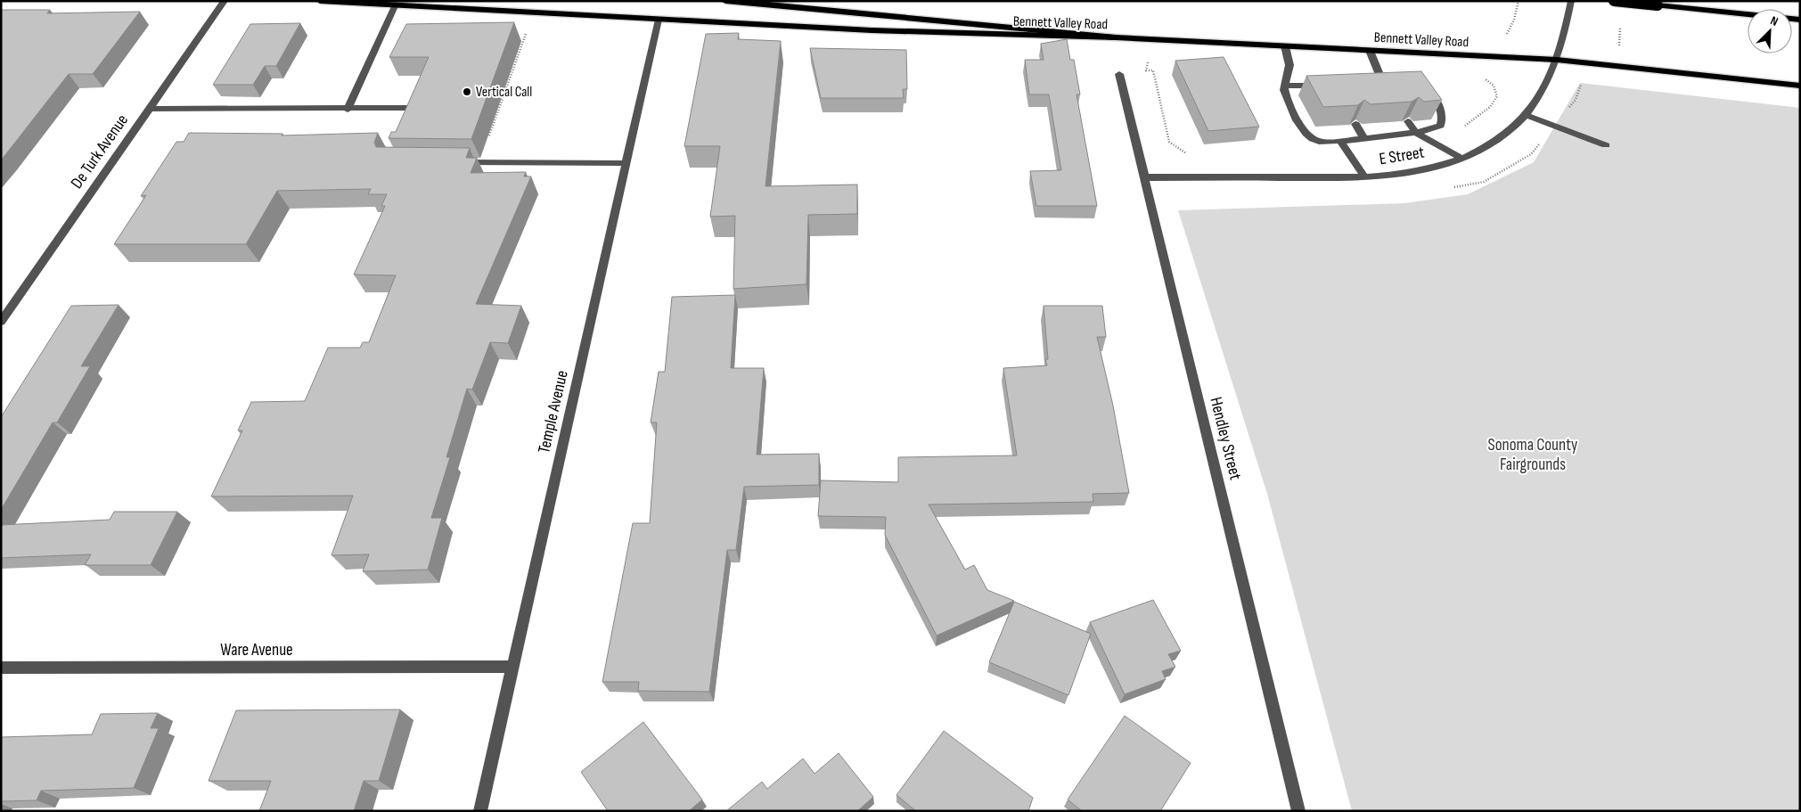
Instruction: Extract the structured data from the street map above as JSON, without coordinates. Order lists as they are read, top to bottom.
{
  "streets": {
    "main road": ["Bennett Valley Road"],
    "street": [
      "De Turk Avenue",
      "E Street",
      "Temple Avenue",
      "Hendley Street",
      "Ware Avenue"
    ]
  },
  "crossings": [
    ["Bennett Valley Road", "E Street"],
    ["Bennett Valley Road", "Temple Avenue"],
    ["E Street", "Hendley Street"],
    ["Temple Avenue", "Ware Avenue"]
  ],
  "parks": ["Sonoma County Fairgrounds"],
  "places": ["Vertical Call"],
  "north": "top right"
}
